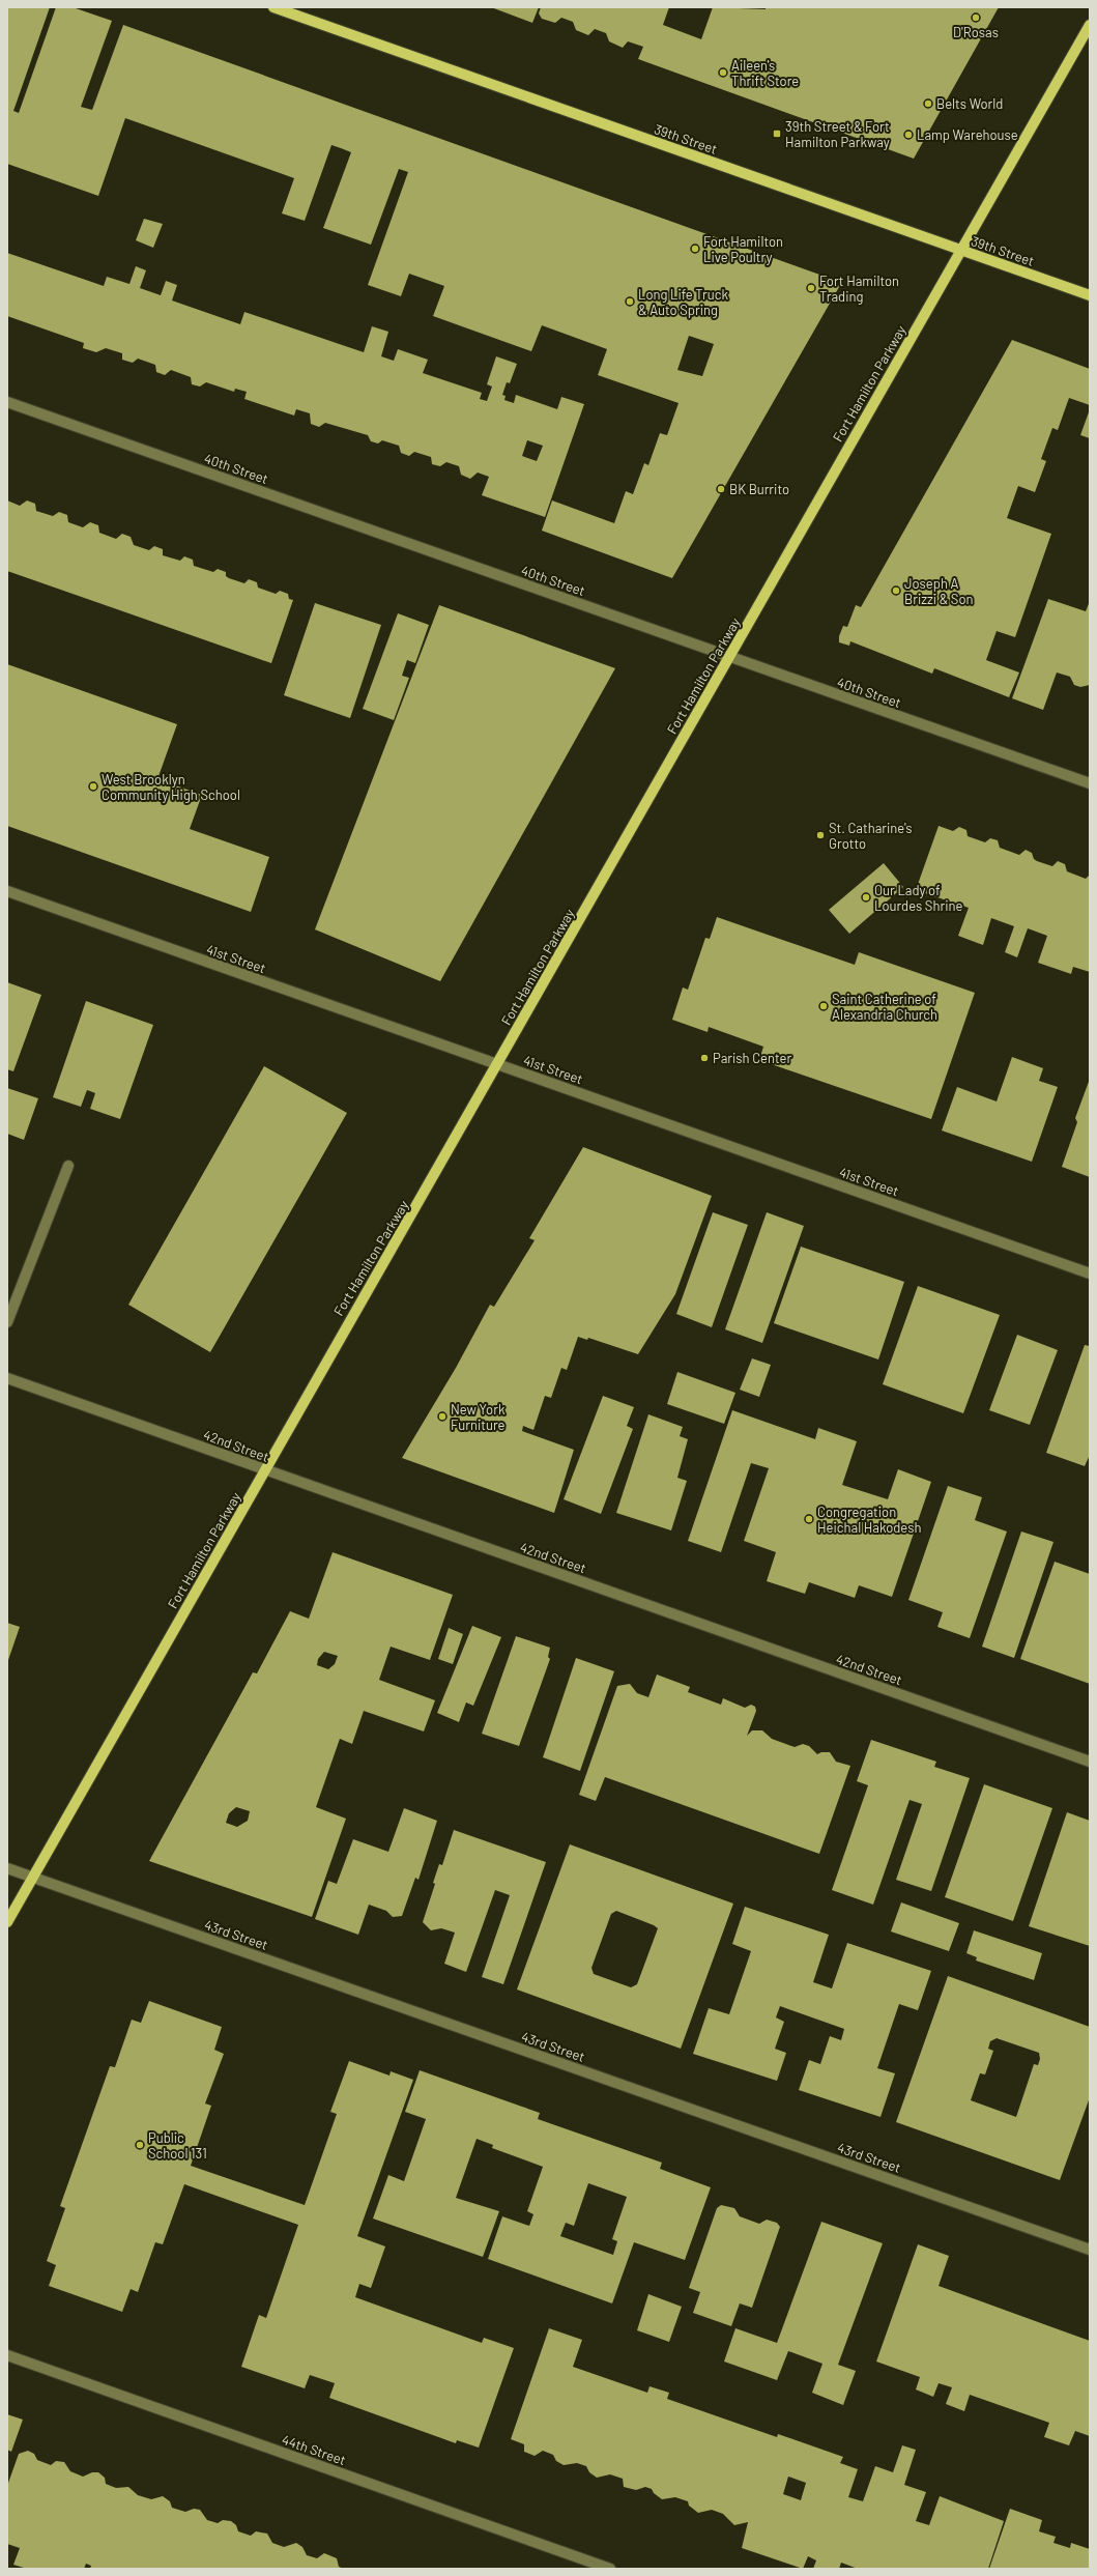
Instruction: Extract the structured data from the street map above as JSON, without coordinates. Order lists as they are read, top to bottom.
{
  "streets": {
    "main road": ["39th Street", "Fort Hamilton Parkway"],
    "street": [
      "40th Street",
      "41st Street",
      "42nd Street",
      "43rd Street",
      "44th Street"
    ]
  },
  "crossings": [
    ["39th Street", "Fort Hamilton Parkway"],
    ["Fort Hamilton Parkway", "40th Street"],
    ["Fort Hamilton Parkway", "41st Street"],
    ["Fort Hamilton Parkway", "42nd Street"],
    ["Fort Hamilton Parkway", "43rd Street"]
  ],
  "places": {
    "other": [
      "D'Rosas",
      "Aileen's Thrift Store",
      "Belts World",
      "Lamp Warehouse",
      "Fort Hamilton Live Poultry",
      "Fort Hamilton Trading",
      "Long Life Truck & Auto Spring",
      "BK Burrito",
      "Joseph A Brizzi & Son",
      "West Brooklyn Community High School",
      "St. Catharine's Grotto",
      "Our Lady of Lourdes Shrine",
      "Saint Catherine of Alexandria Church",
      "Parish Center",
      "New York Furniture",
      "Congregation Heichal Hakodesh",
      "Public School 131"
    ],
    "transit": ["39th Street & Fort Hamilton Parkway"]
  }
}
